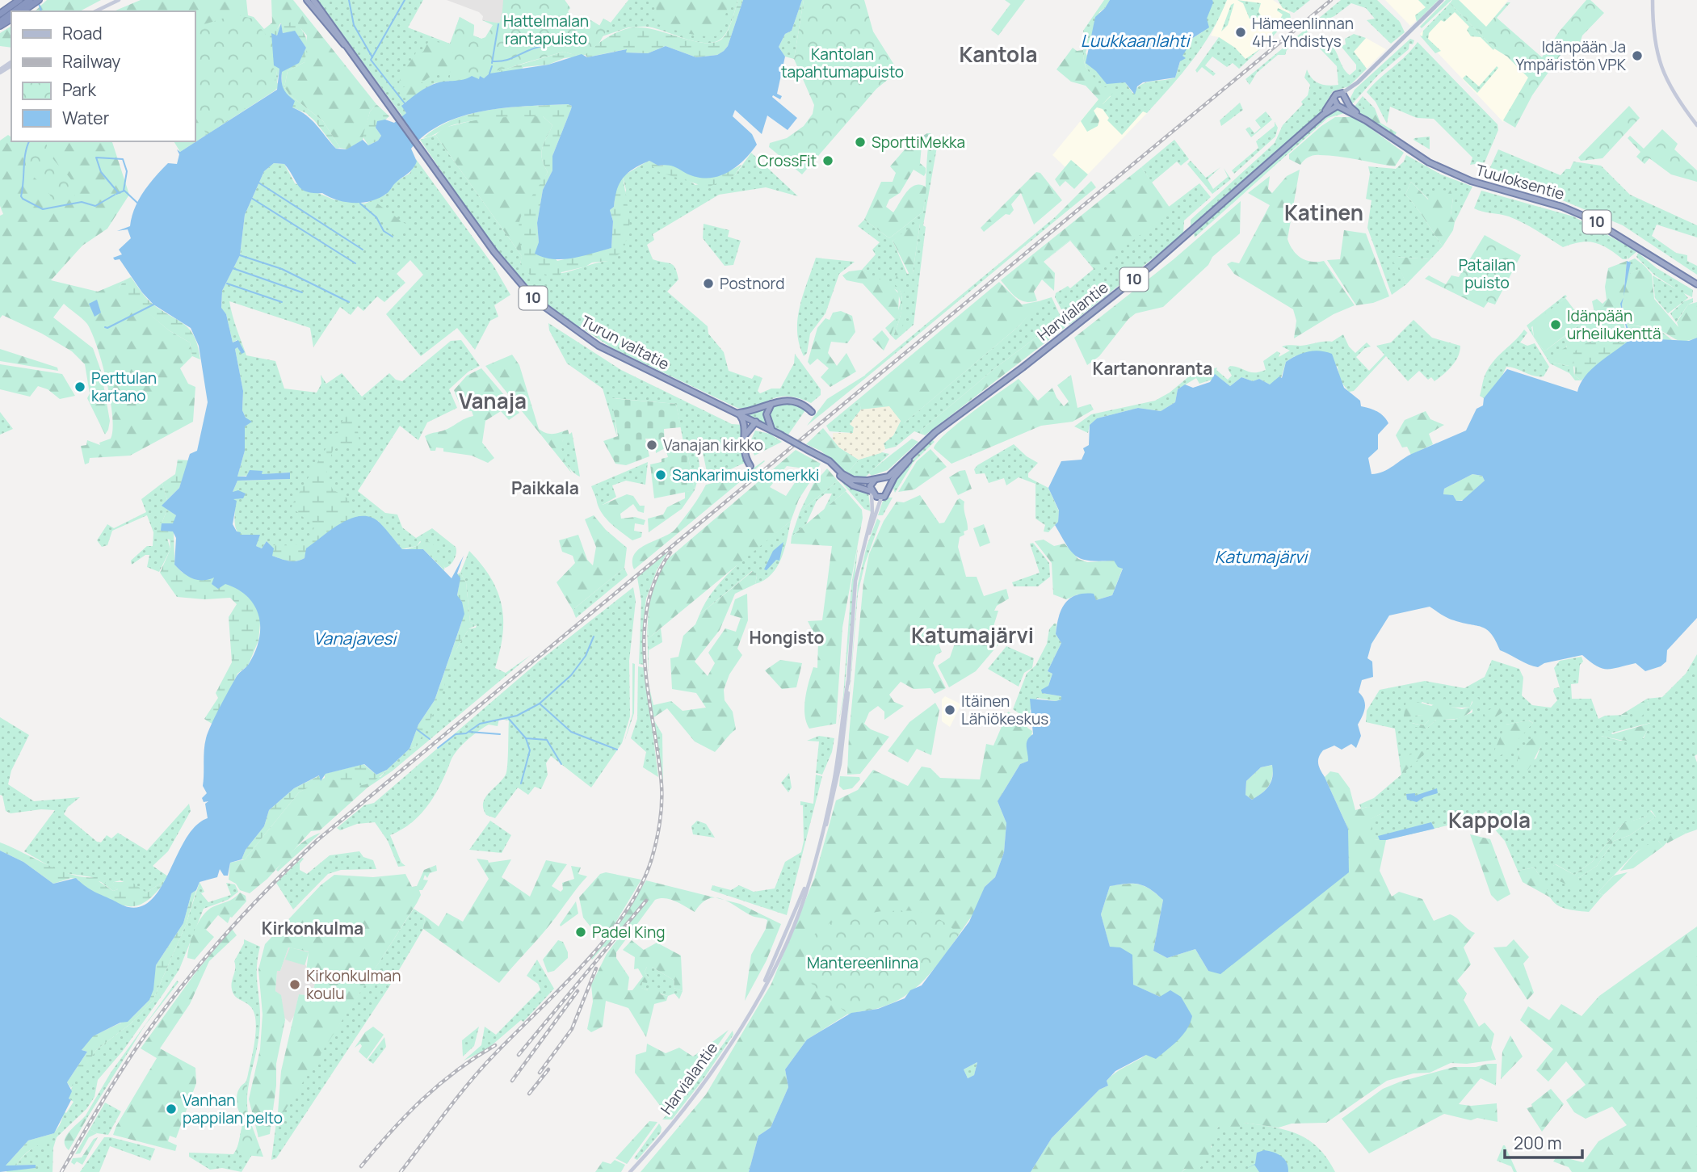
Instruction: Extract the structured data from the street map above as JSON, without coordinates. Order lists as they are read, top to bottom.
{
  "streets": {
    "highway": [
      "Tuuloksentie",
      "10",
      "Harvialantie",
      "Turun valtatie"
    ]
  },
  "crossings": [
    ["Tuuloksentie", "10"],
    ["Tuuloksentie", "Harvialantie"],
    ["10", "Harvialantie"],
    ["10", "Turun valtatie"],
    ["Harvialantie", "Turun valtatie"]
  ],
  "districts": [
    "Kantola",
    "Katinen",
    "Kartanonranta",
    "Vanaja",
    "Paikkala",
    "Katumajärvi",
    "Hongisto",
    "Kappola",
    "Kirkonkulma"
  ],
  "water": ["Luukkaanlahti", "Katumajärvi", "Vanajavesi"],
  "parks": [
    "Hattelmalan rantapuisto",
    "Kantolan tapahtumapuisto",
    "Patailan puisto",
    "Mantereenlinna"
  ],
  "places": [
    "Hämeenlinnan 4H- Yhdistys",
    "Idänpään Ja Ympäristön VPK",
    "SporttiMekka",
    "CrossFit",
    "Postnord",
    "Idänpään urheilukenttä",
    "Perttulan kartano",
    "Vanajan kirkko",
    "Sankarimuistomerkki",
    "Itäinen Lähiökeskus",
    "Padel King",
    "Kirkonkulman koulu",
    "Vanhan pappilan pelto"
  ],
  "legend": [
    "Road",
    "Railway",
    "Park",
    "Water"
  ],
  "scale_bar": "200 m"
}
